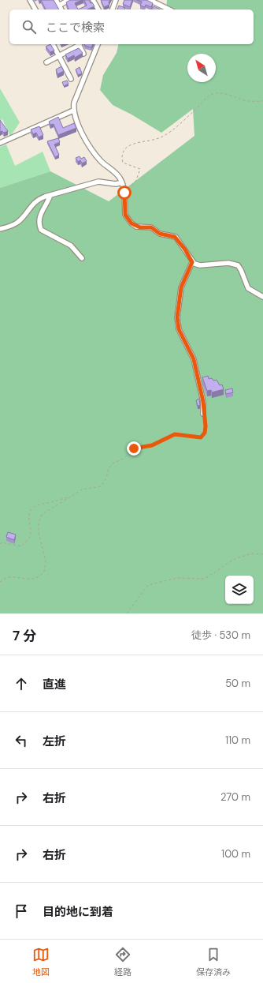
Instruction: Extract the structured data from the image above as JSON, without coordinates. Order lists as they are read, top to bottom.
{
  "north": "top left",
  "page": {
    "search": "ここで検索",
    "heading": ["7 分", "徒歩 · 530 m"],
    "list": [
      ["直進", "50 m"],
      ["左折", "110 m"],
      ["右折", "270 m"],
      ["右折", "100 m"],
      "目的地に到着"
    ],
    "nav": ["地図", "経路", "保存済み"]
  }
}
